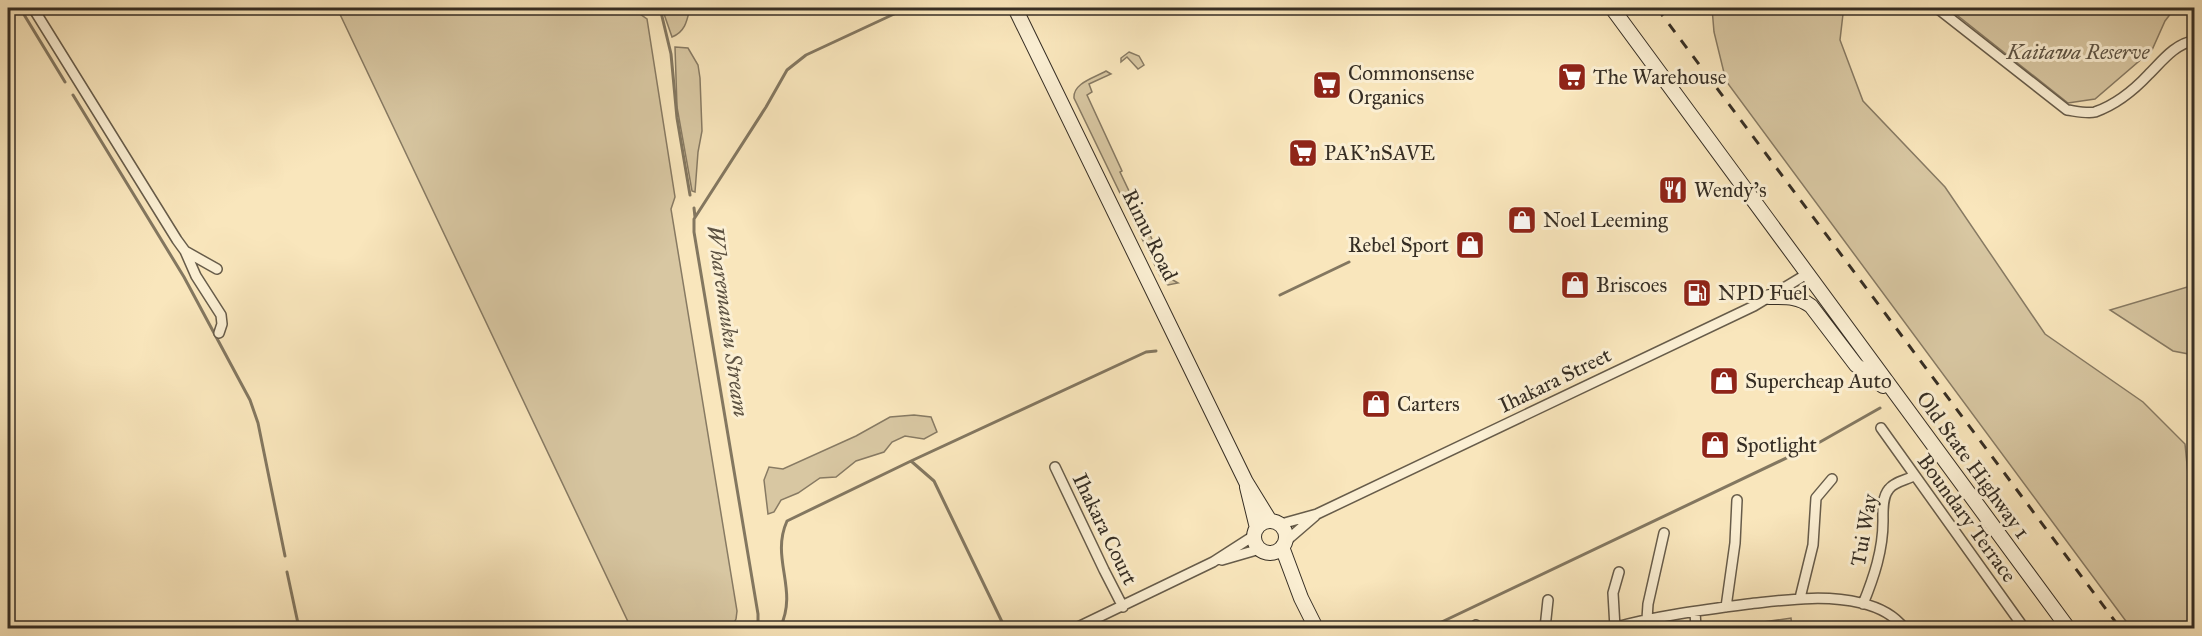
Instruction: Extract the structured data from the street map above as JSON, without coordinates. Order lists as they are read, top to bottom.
{
  "streets": {
    "main road": ["Rimu Road", "Old State Highway 1"],
    "street": [
      "Ihakara Street",
      "Boundary Terrace",
      "Ihakara Court",
      "Tui Way"
    ]
  },
  "crossings": [
    ["Rimu Road", "Ihakara Street"],
    ["Ihakara Street", "Old State Highway 1"],
    ["Ihakara Street", "Ihakara Court"],
    ["Boundary Terrace", "Tui Way"]
  ],
  "water": ["Wharemauku Stream"],
  "parks": ["Kaitawa Reserve"],
  "places": {
    "supermarket": ["The Warehouse", "Commonsense Organics", "PAK'nSAVE"],
    "restaurant": ["Wendy's"],
    "shop": [
      "Noel Leeming",
      "Rebel Sport",
      "Briscoes",
      "Supercheap Auto",
      "Carters",
      "Spotlight"
    ],
    "fuel station": ["NPD Fuel"]
  }
}
